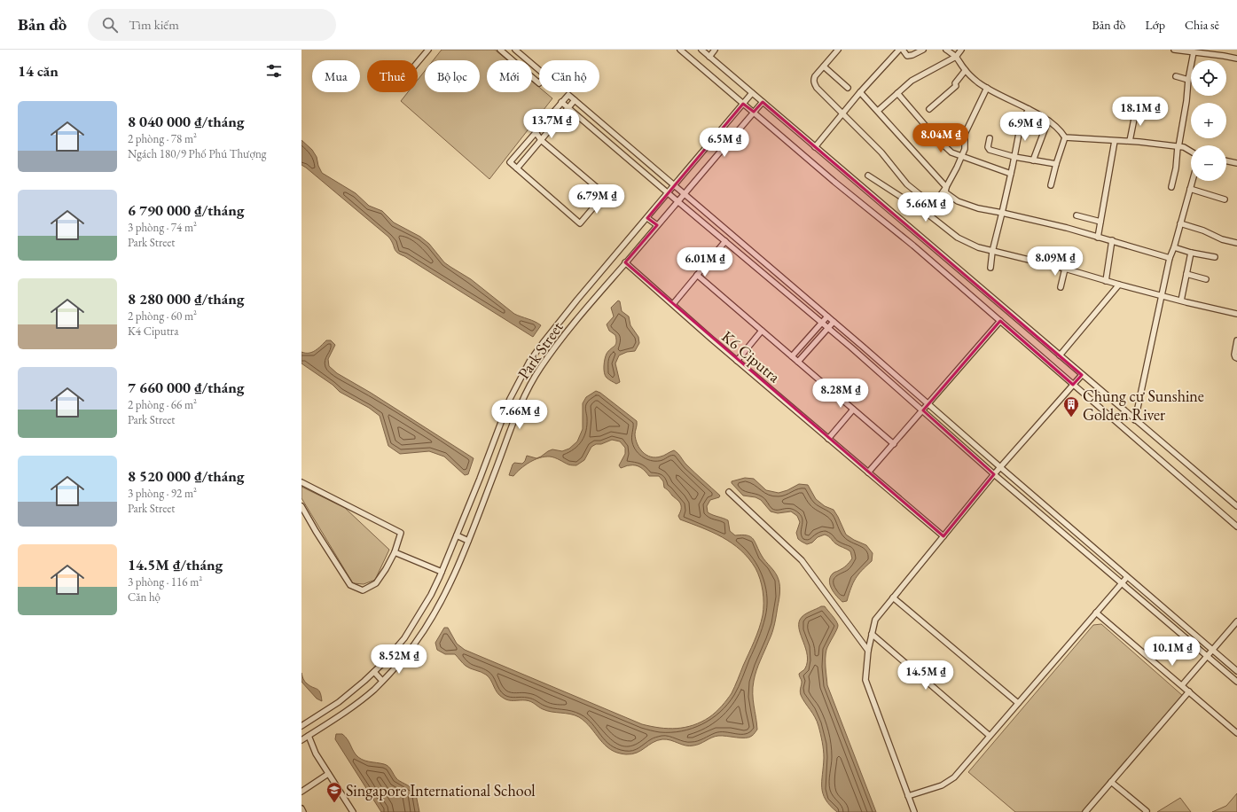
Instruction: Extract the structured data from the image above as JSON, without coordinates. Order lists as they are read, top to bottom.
{
  "streets": {
    "street": ["Park Street", "K6 Ciputra"]
  },
  "crossings": [
    ["Park Street", "K6 Ciputra"]
  ],
  "places": {
    "building": ["Chung cư Sunshine Golden River"],
    "school or university": ["Singapore International School"]
  },
  "page": {
    "header": "Bản đồ",
    "search": "Tìm kiếm",
    "nav": ["Bản đồ", "Lớp", "Chia sẻ"],
    "heading": "14 căn",
    "map_buttons": ["+", "−"],
    "chip": [
      "Mua",
      "Thuê",
      "Bộ lọc",
      "Mới",
      "Căn hộ"
    ],
    "list": [
      {
        "name": "8 040 000 ₫/tháng",
        "note": "2 phòng · 78 m² · Ngách 180/9 Phố Phú Thượng"
      },
      {
        "name": "6 790 000 ₫/tháng",
        "note": "3 phòng · 74 m² · Park Street"
      },
      {
        "name": "8 280 000 ₫/tháng",
        "note": "2 phòng · 60 m² · K4 Ciputra"
      },
      {
        "name": "7 660 000 ₫/tháng",
        "note": "2 phòng · 66 m² · Park Street"
      },
      {
        "name": "8 520 000 ₫/tháng",
        "note": "3 phòng · 92 m² · Park Street"
      },
      {
        "name": "14.5M ₫/tháng",
        "note": "3 phòng · 116 m² · Căn hộ"
      }
    ],
    "price": [
      "18.1M ₫",
      "13.7M ₫",
      "6.9M ₫",
      "8.04M ₫",
      "6.5M ₫",
      "6.79M ₫",
      "5.66M ₫",
      "8.09M ₫",
      "6.01M ₫",
      "8.28M ₫",
      "7.66M ₫",
      "10.1M ₫",
      "8.52M ₫",
      "14.5M ₫"
    ]
  }
}
